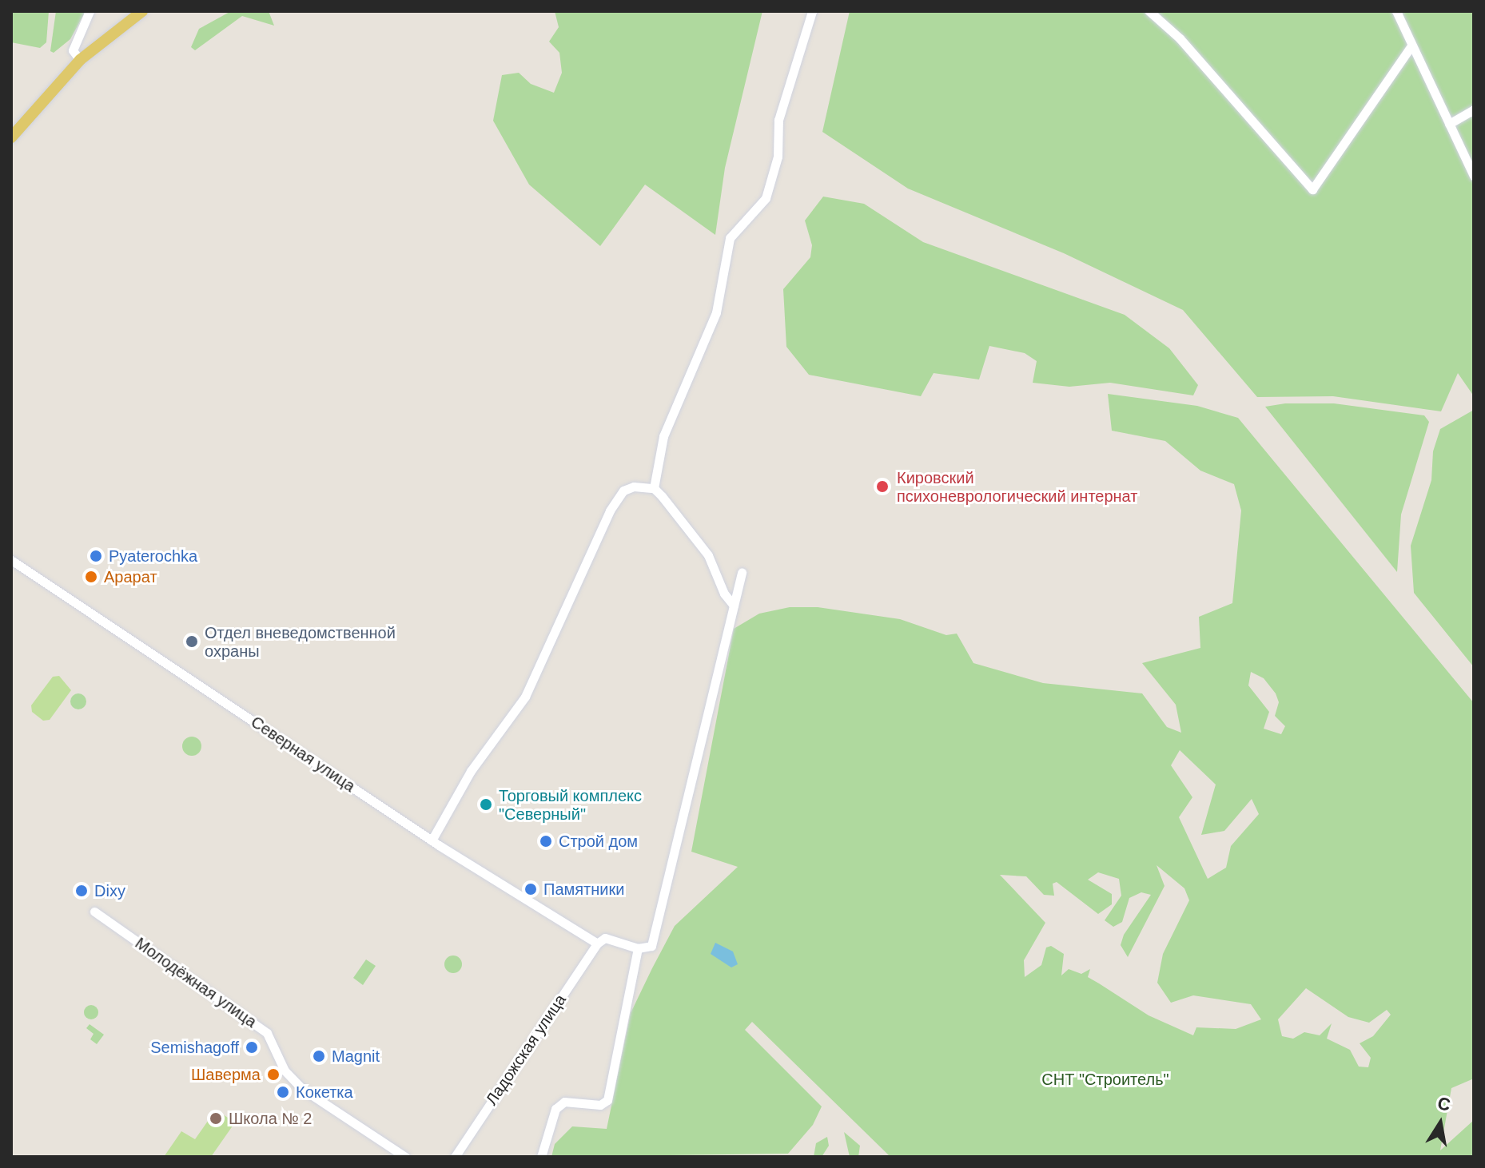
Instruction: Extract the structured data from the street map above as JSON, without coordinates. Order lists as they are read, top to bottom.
{
  "streets": {
    "street": ["Северная улица", "Молодёжная улица", "Ладожская улица"]
  },
  "crossings": [
    ["Северная улица", "Ладожская улица"]
  ],
  "parks": ["СНТ \"Строитель\""],
  "places": [
    "Кировский психоневрологический интернат",
    "Pyaterochka",
    "Арарат",
    "Отдел вневедомственной охраны",
    "Торговый комплекс \"Северный\"",
    "Строй дом",
    "Памятники",
    "Dixy",
    "Semishagoff",
    "Magnit",
    "Шаверма",
    "Кокетка",
    "Школа № 2"
  ],
  "north": "top"
}
